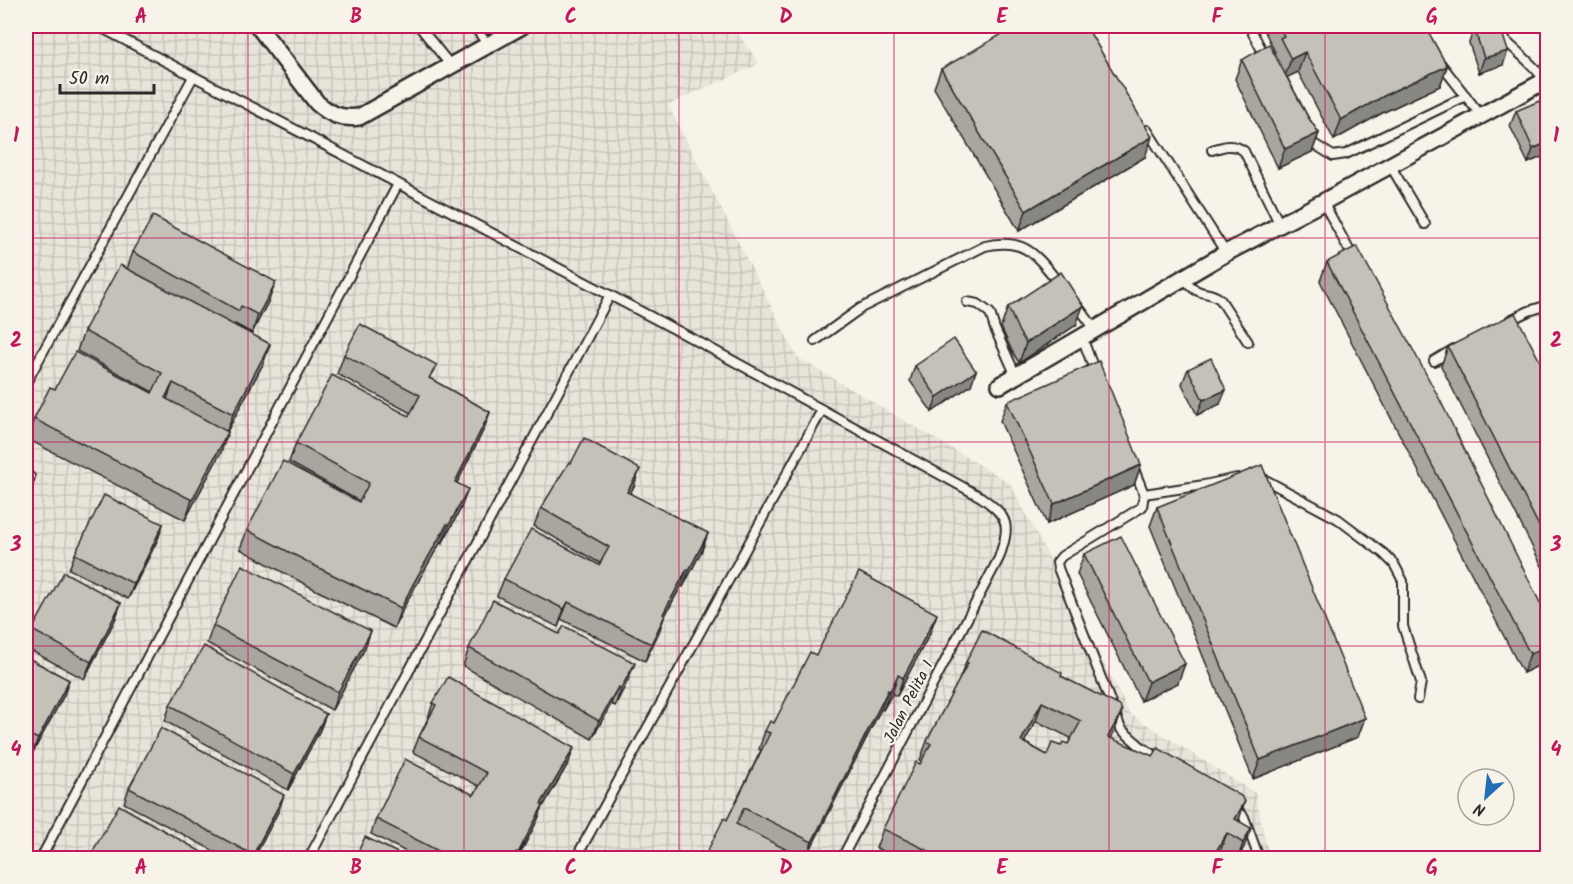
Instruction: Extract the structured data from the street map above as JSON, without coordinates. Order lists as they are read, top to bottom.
{
  "streets": {
    "lane": ["Jalan Pelita I"]
  },
  "scale_bar": "50 m",
  "north": "bottom left",
  "grid": {
    "columns": [
      "A",
      "B",
      "C",
      "D",
      "E",
      "F",
      "G"
    ],
    "rows": [
      "1",
      "2",
      "3",
      "4"
    ]
  }
}
